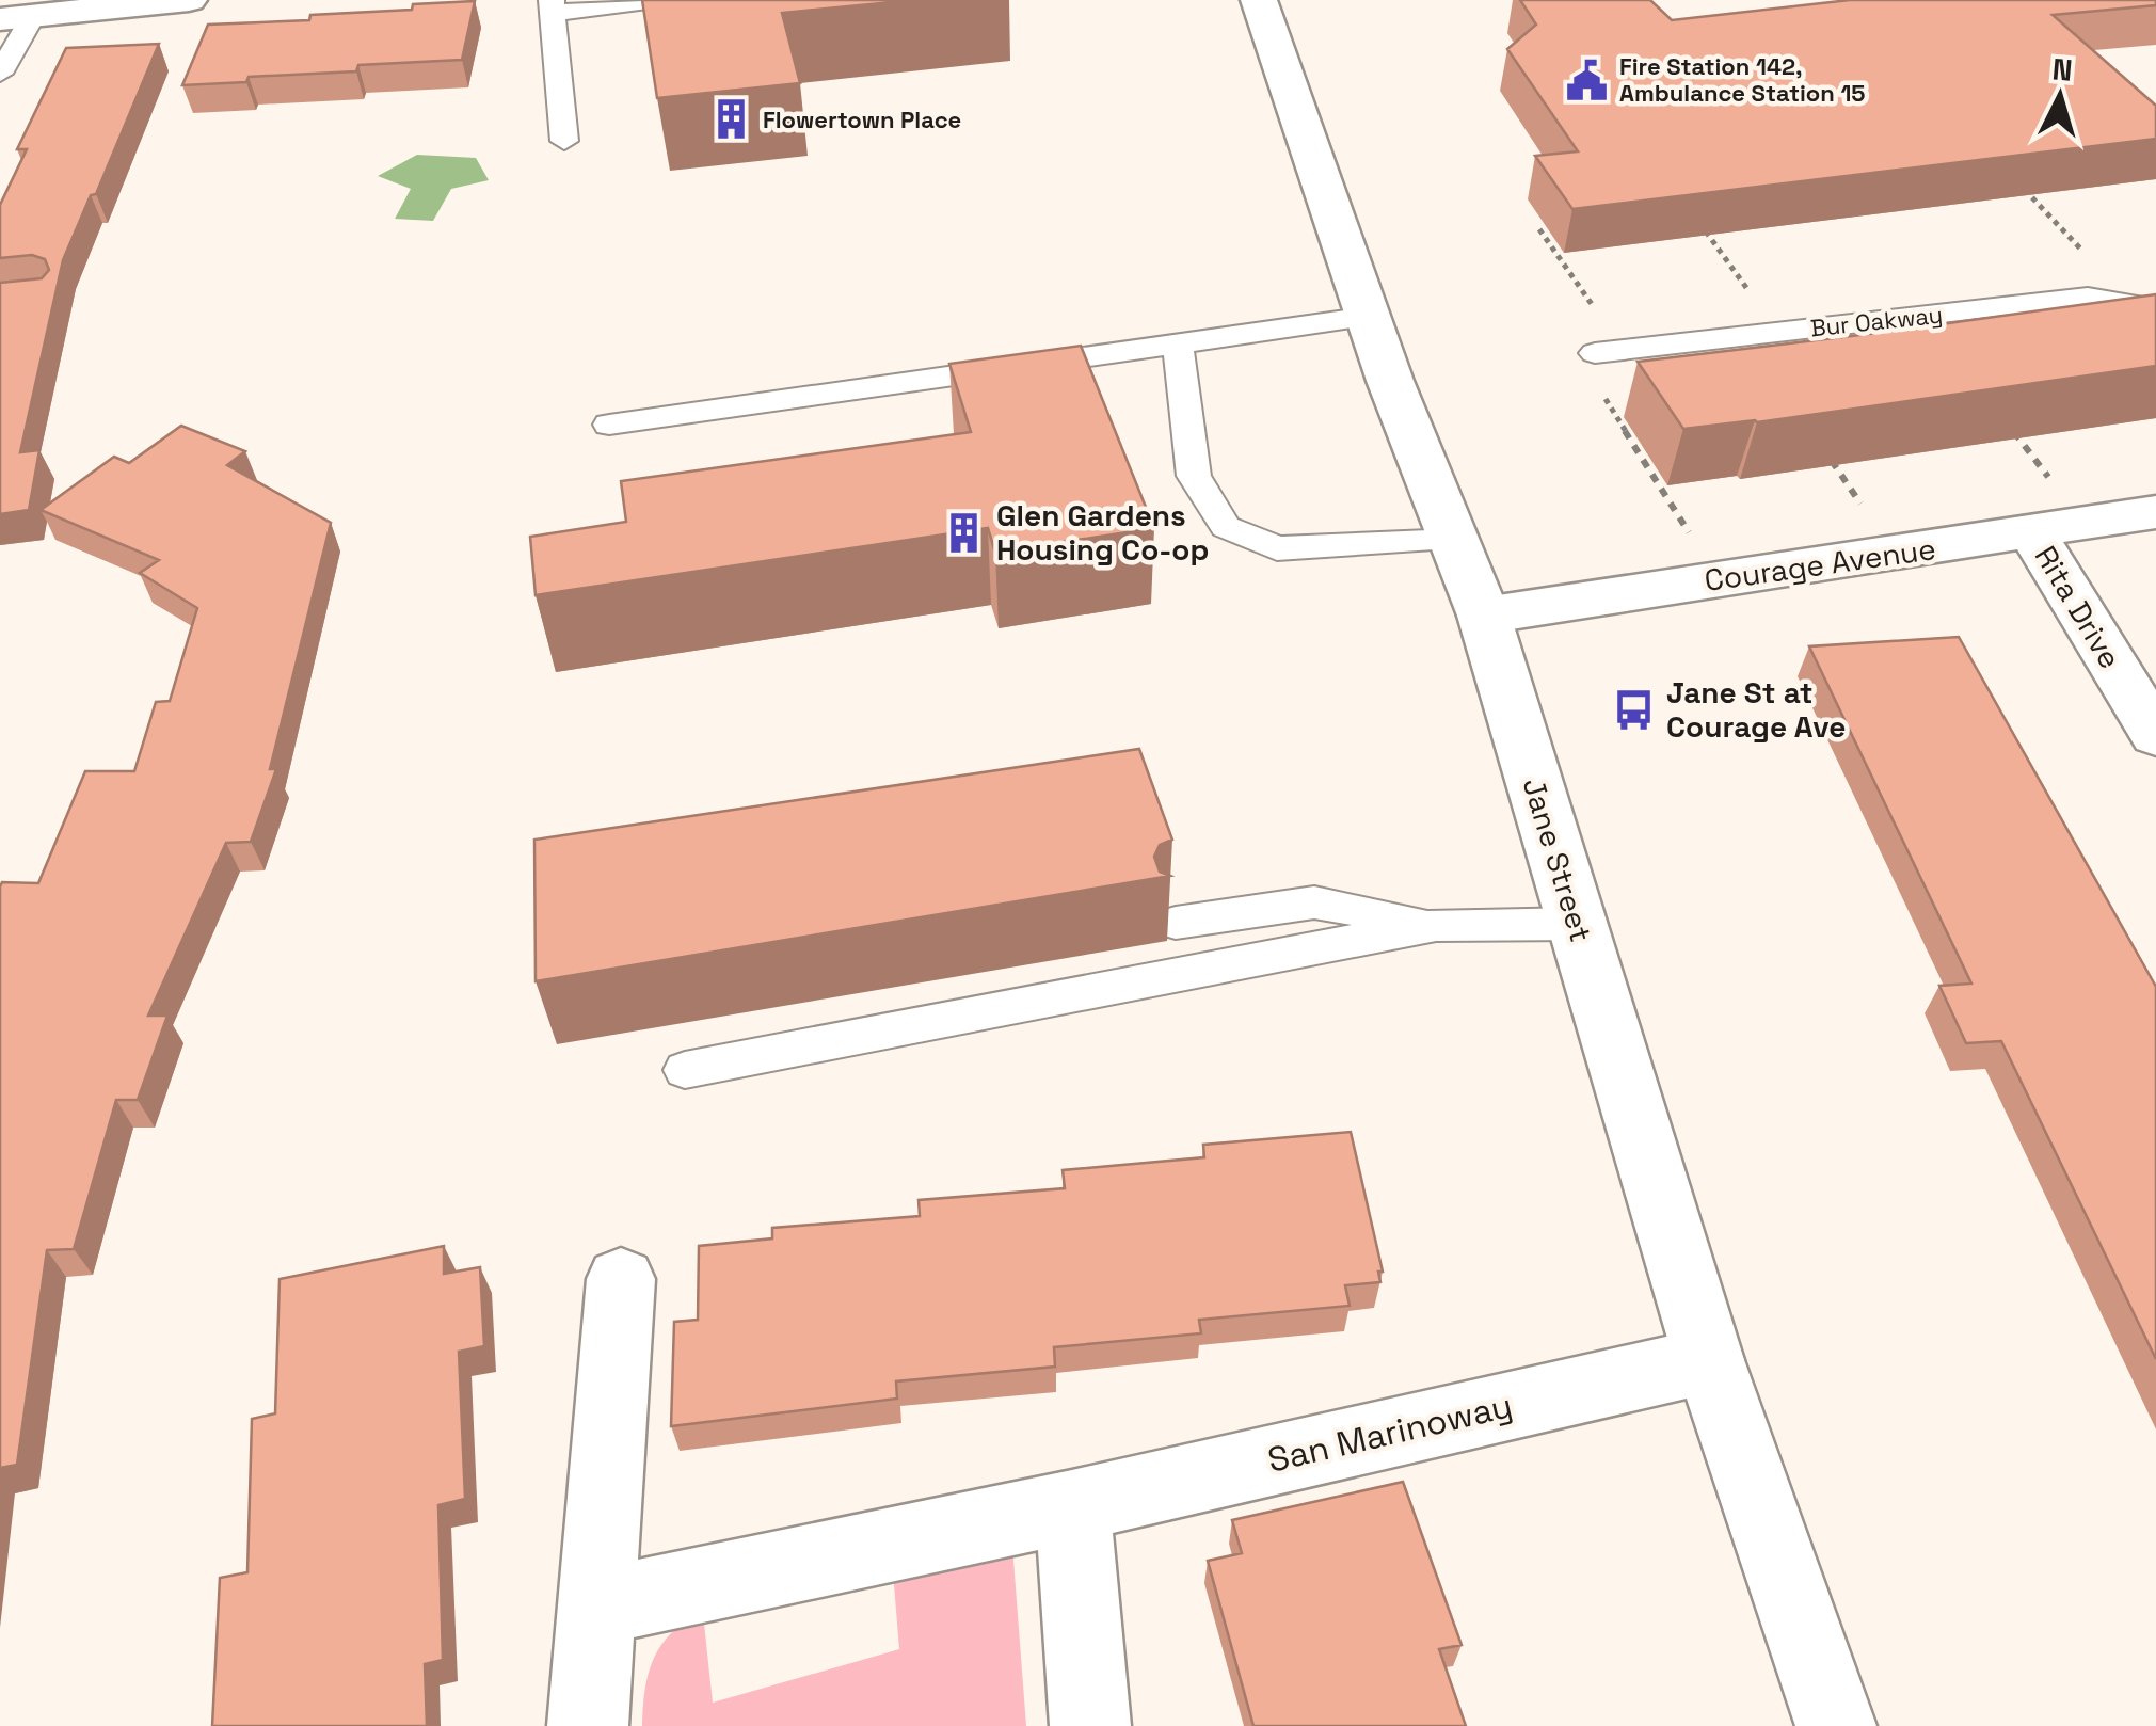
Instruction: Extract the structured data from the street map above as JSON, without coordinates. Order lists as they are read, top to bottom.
{
  "streets": {
    "street": [
      "Courage Avenue",
      "Rita Drive",
      "Jane Street",
      "San Marinoway"
    ],
    "lane": ["Bur Oakway"]
  },
  "crossings": [
    ["Courage Avenue", "Rita Drive"],
    ["Courage Avenue", "Jane Street"],
    ["Jane Street", "San Marinoway"]
  ],
  "places": {
    "public building": ["Fire Station 142, Ambulance Station 15"],
    "building": ["Flowertown Place", "Glen Gardens Housing Co-op"],
    "bus stop": ["Jane St at Courage Ave"]
  },
  "north": "top"
}
